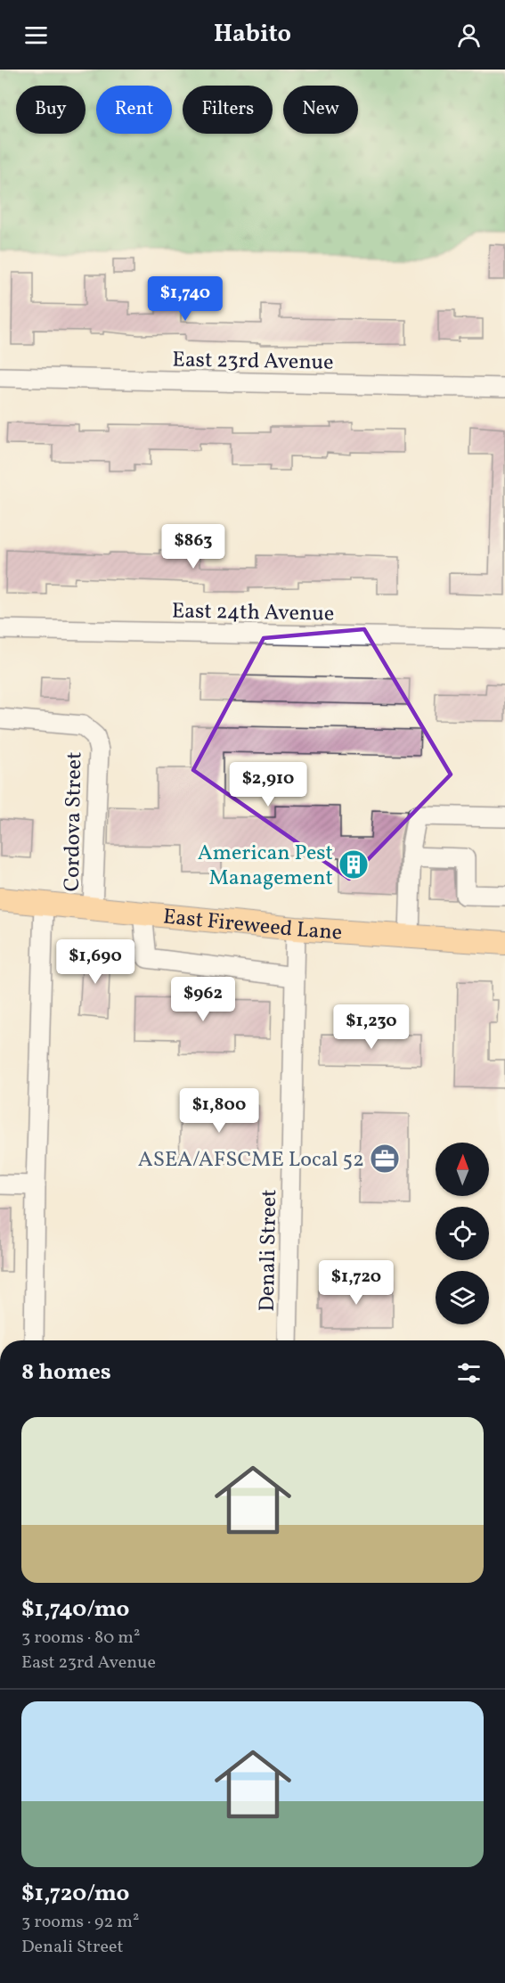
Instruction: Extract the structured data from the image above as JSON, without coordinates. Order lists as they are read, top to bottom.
{
  "streets": {
    "main road": ["East Fireweed Lane"],
    "street": [
      "East 23rd Avenue",
      "East 24th Avenue",
      "Cordova Street",
      "Denali Street"
    ]
  },
  "crossings": [
    ["Cordova Street", "East Fireweed Lane"],
    ["East Fireweed Lane", "Denali Street"]
  ],
  "places": {
    "building": ["American Pest Management"],
    "office": ["ASEA/AFSCME Local 52"]
  },
  "north": "top",
  "page": {
    "header": "Habito",
    "chip": [
      "Buy",
      "Rent",
      "Filters",
      "New"
    ],
    "price": [
      "$1,740",
      "$863",
      "$2,910",
      "$1,690",
      "$962",
      "$1,230",
      "$1,800",
      "$1,720"
    ],
    "heading": "8 homes",
    "list": [
      {
        "name": "$1,740/mo",
        "note": "3 rooms · 80 m² · East 23rd Avenue"
      },
      {
        "name": "$1,720/mo",
        "note": "3 rooms · 92 m² · Denali Street"
      }
    ]
  }
}
